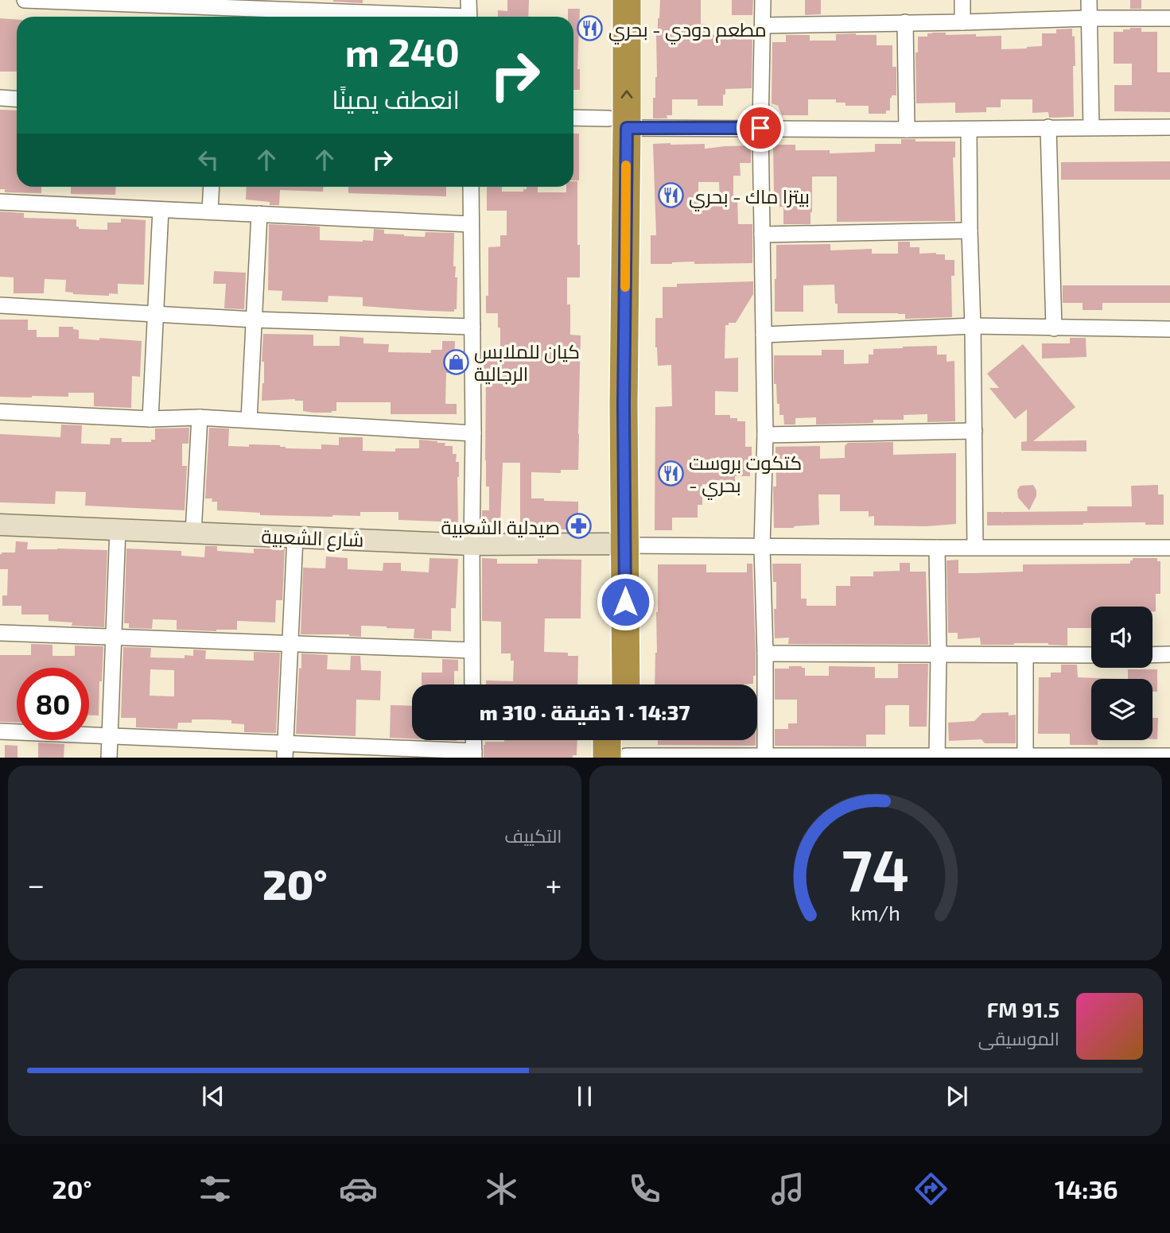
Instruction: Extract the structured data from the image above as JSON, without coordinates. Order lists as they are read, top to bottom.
{
  "streets": {
    "street": ["شارع الشعبية"]
  },
  "places": {
    "restaurant": ["مطعم دودي - بحري", "بيتزا ماك - بحري", "كتكوت بروست - بحري"],
    "shop": ["كيان للملابس الرجالية"],
    "pharmacy": ["صيدلية الشعبية"]
  },
  "page": {
    "turn": ["240 m", "انعطف يمينًا"],
    "limit": "80",
    "trip": "14:37 · 1 دقيقة · 310 m",
    "tile": "التكييف",
    "heat": ["−", "20°", "+"],
    "song": ["91.5 FM", "الموسيقى"],
    "tabs": ["14:36", "20°"],
    "gauge": ["74", "km/h"]
  }
}
